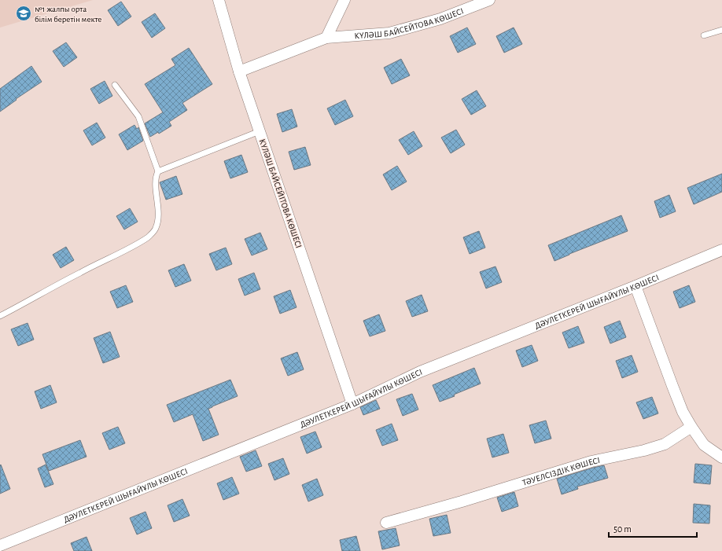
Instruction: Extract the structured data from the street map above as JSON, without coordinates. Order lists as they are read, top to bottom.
{
  "streets": {
    "street": [
      "КҮЛӘШ БАЙСЕЙТОВА КӨШЕСІ",
      "КҮЛӘШ БАЙСЕЙІТОВА КӨШЕСІ",
      "ДӘУЛЕТКЕРЕЙ ШЫҒАЙҰЛЫ КӨШЕСІ",
      "ТӘУЕЛСІЗДІК КӨШЕСІ"
    ]
  },
  "crossings": [
    ["КҮЛӘШ БАЙСЕЙІТОВА КӨШЕСІ", "ДӘУЛЕТКЕРЕЙ ШЫҒАЙҰЛЫ КӨШЕСІ"]
  ],
  "places": {
    "school or university": ["№1 жалпы орта білім беретін мекте"]
  },
  "scale_bar": "50 m"
}
